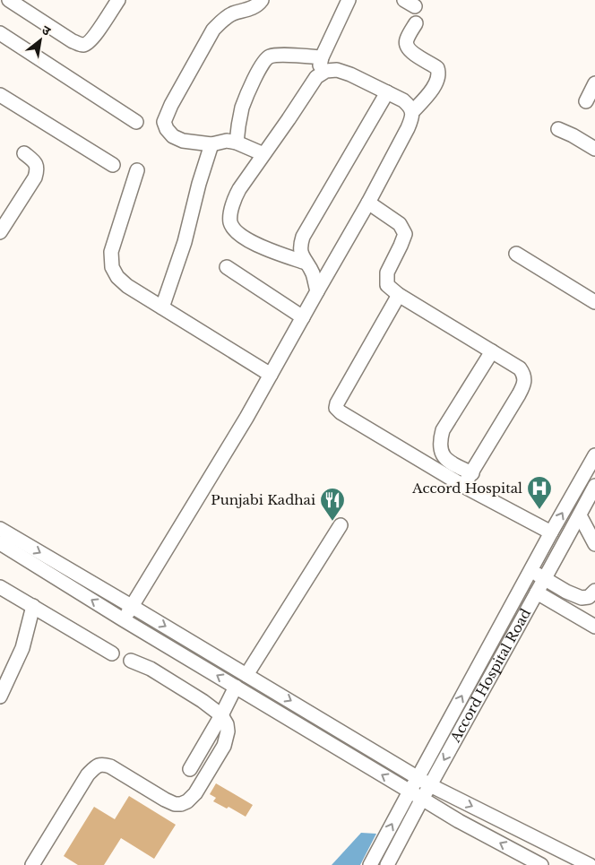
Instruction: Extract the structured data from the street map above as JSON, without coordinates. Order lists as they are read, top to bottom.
{
  "streets": {
    "street": ["Accord Hospital Road"]
  },
  "places": {
    "hospital": ["Accord Hospital"],
    "restaurant": ["Punjabi Kadhai"]
  },
  "north": "top right"
}
